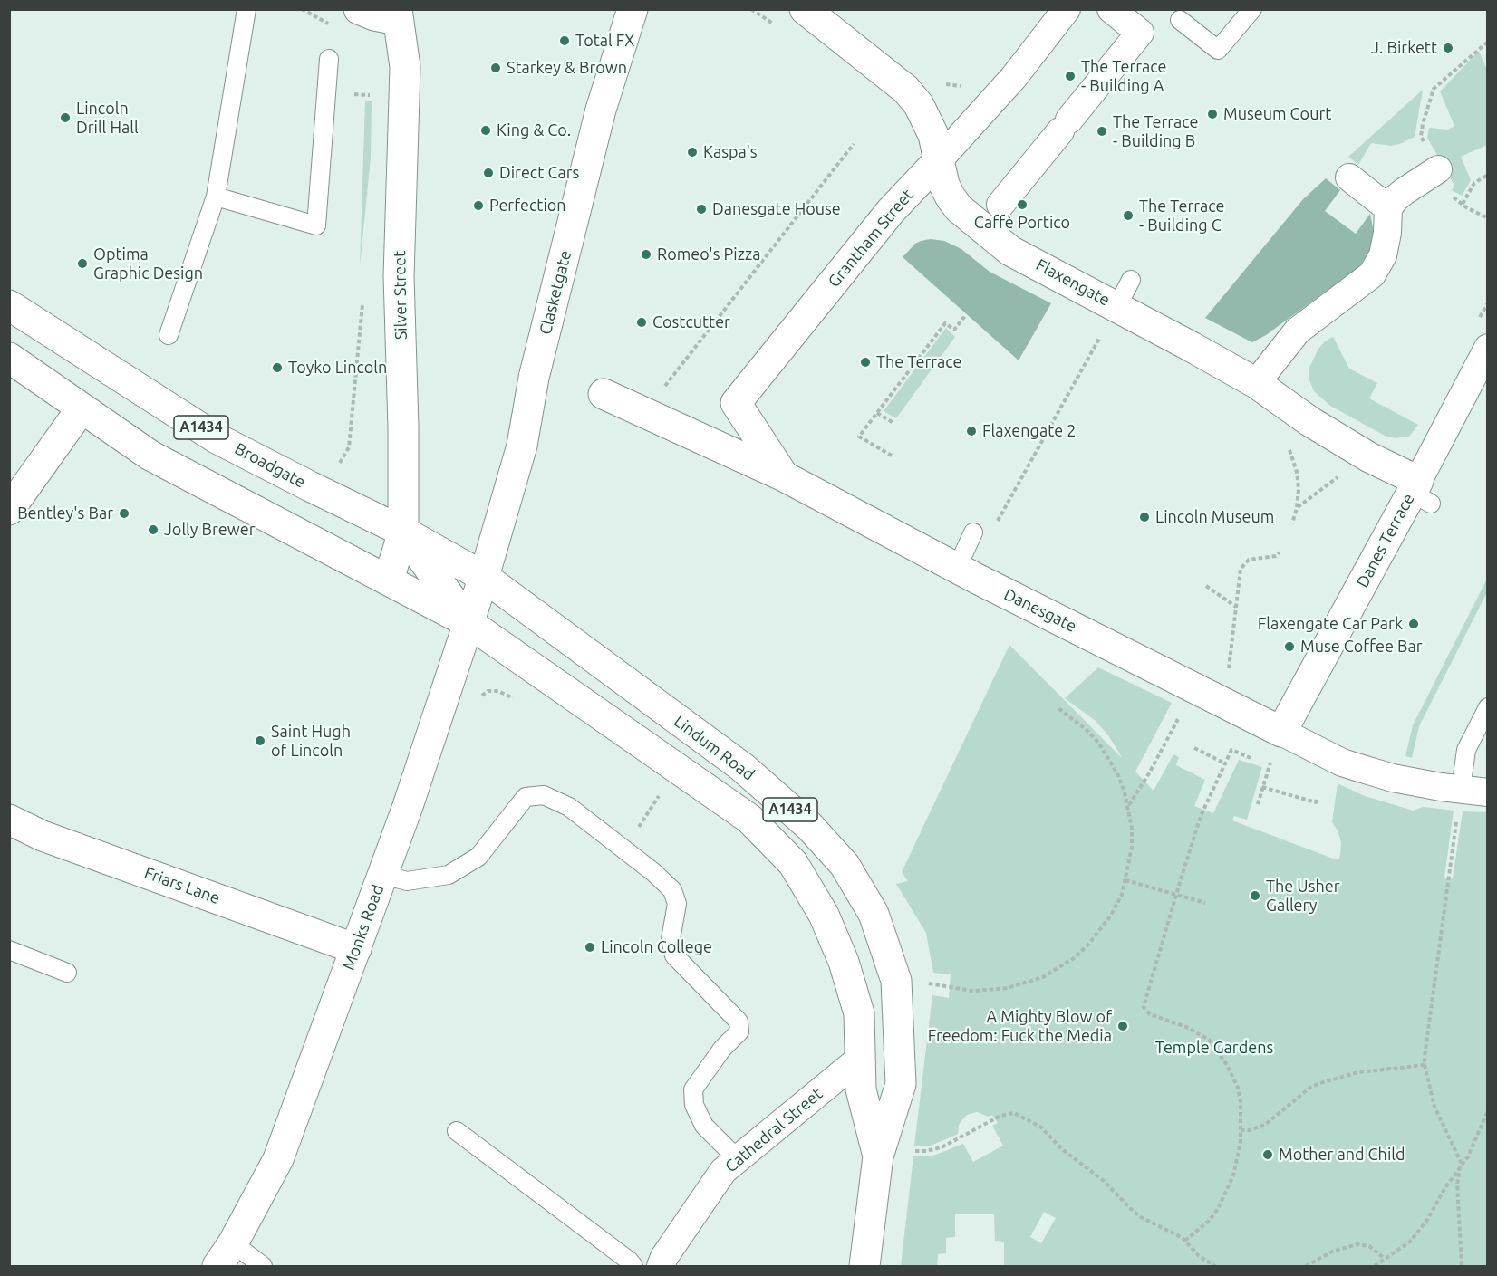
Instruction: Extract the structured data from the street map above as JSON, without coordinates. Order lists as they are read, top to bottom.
{
  "streets": {
    "main road": [
      "Grantham Street",
      "Flaxengate",
      "Clasketgate",
      "Silver Street",
      "A1434",
      "Broadgate",
      "Danes Terrace",
      "Danesgate",
      "Lindum Road",
      "Friars Lane",
      "Monks Road"
    ],
    "street": ["Cathedral Street"]
  },
  "crossings": [
    ["Grantham Street", "Flaxengate"],
    ["Grantham Street", "Danesgate"],
    ["Flaxengate", "Danes Terrace"],
    ["Clasketgate", "Broadgate"],
    ["Clasketgate", "Lindum Road"],
    ["Clasketgate", "Monks Road"],
    ["Silver Street", "A1434"],
    ["Silver Street", "Broadgate"],
    ["A1434", "Lindum Road"],
    ["A1434", "Monks Road"],
    ["Broadgate", "Lindum Road"],
    ["Broadgate", "Monks Road"],
    ["Danes Terrace", "Danesgate"],
    ["Lindum Road", "Monks Road"],
    ["Lindum Road", "Cathedral Street"],
    ["Friars Lane", "Monks Road"]
  ],
  "parks": ["Temple Gardens"],
  "places": [
    "Total FX",
    "J. Birkett",
    "Starkey & Brown",
    "The Terrace - Building A",
    "Museum Court",
    "Lincoln Drill Hall",
    "King & Co.",
    "The Terrace - Building B",
    "Kaspa's",
    "Direct Cars",
    "Caffè Portico",
    "Perfection",
    "Danesgate House",
    "The Terrace - Building C",
    "Romeo's Pizza",
    "Optima Graphic Design",
    "Costcutter",
    "The Terrace",
    "Toyko Lincoln",
    "Flaxengate 2",
    "Bentley's Bar",
    "Lincoln Museum",
    "Jolly Brewer",
    "Flaxengate Car Park",
    "Muse Coffee Bar",
    "Saint Hugh of Lincoln",
    "The Usher Gallery",
    "Lincoln College",
    "A Mighty Blow of Freedom: Fuck the Media",
    "Mother and Child"
  ]
}
